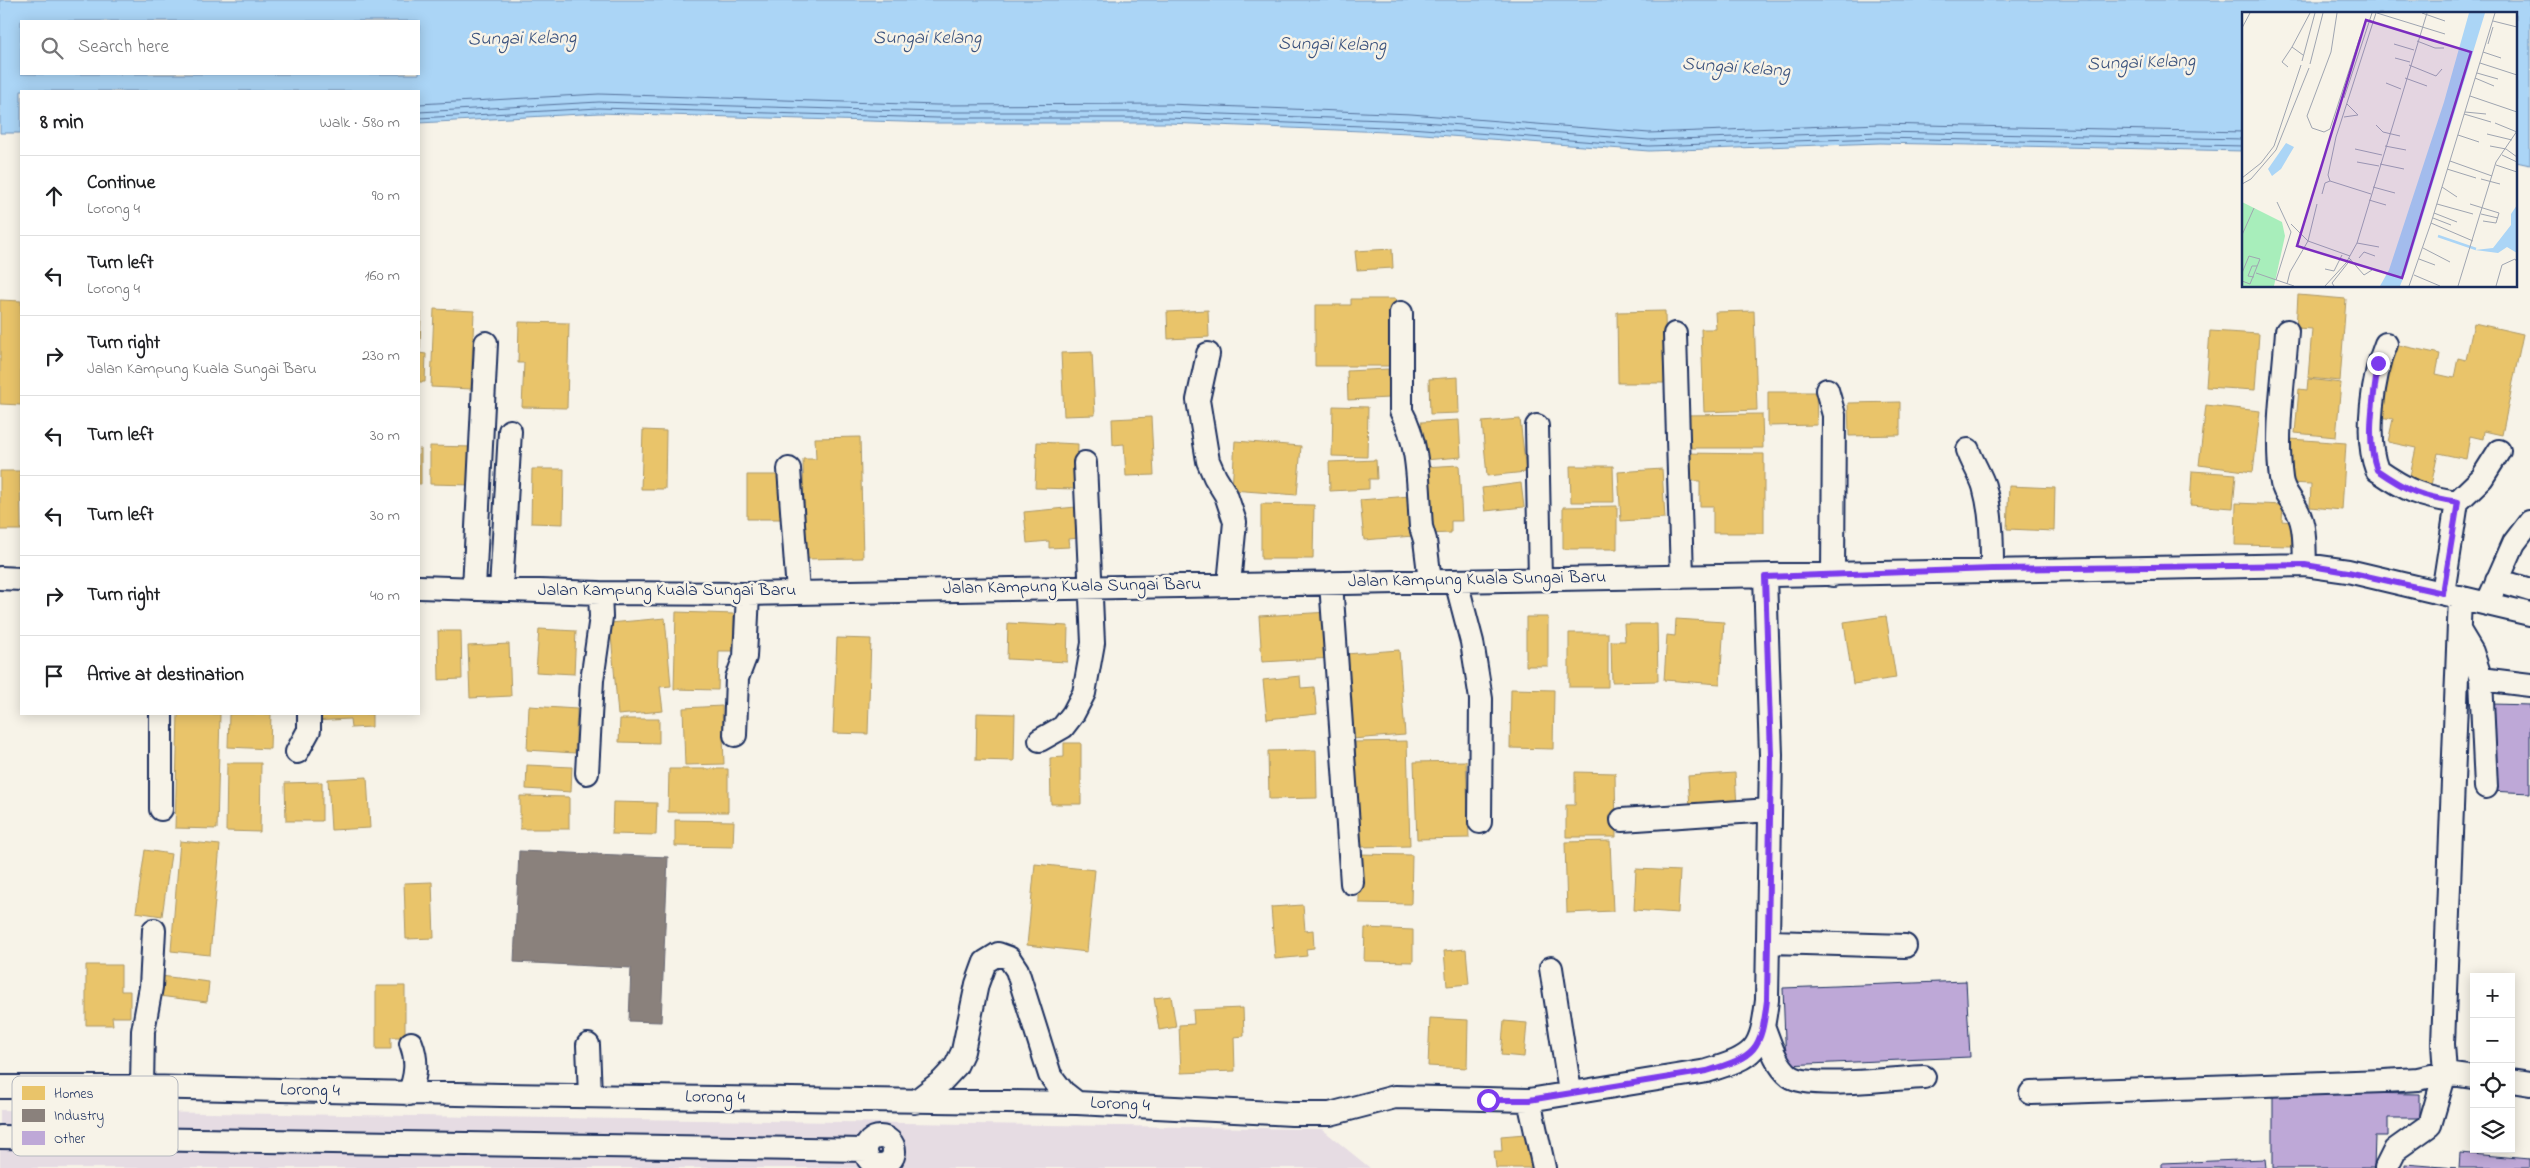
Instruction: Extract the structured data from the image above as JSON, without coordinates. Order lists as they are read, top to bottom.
{
  "streets": {
    "street": ["Jalan Kampung Kuala Sungai Baru", "Lorong 4"]
  },
  "crossings": [
    ["Jalan Kampung Kuala Sungai Baru", "Lorong 4"]
  ],
  "water": ["Sungai Kelang"],
  "legend": ["Homes", "Industry", "Other"],
  "page": {
    "search": "Search here",
    "heading": ["8 min", "Walk · 580 m"],
    "list": [
      ["Continue", "Lorong 4", "90 m"],
      ["Turn left", "Lorong 4", "160 m"],
      ["Turn right", "Jalan Kampung Kuala Sungai Baru", "230 m"],
      ["Turn left", "30 m"],
      ["Turn left", "30 m"],
      ["Turn right", "40 m"],
      "Arrive at destination"
    ],
    "map_buttons": ["+", "−"]
  }
}
